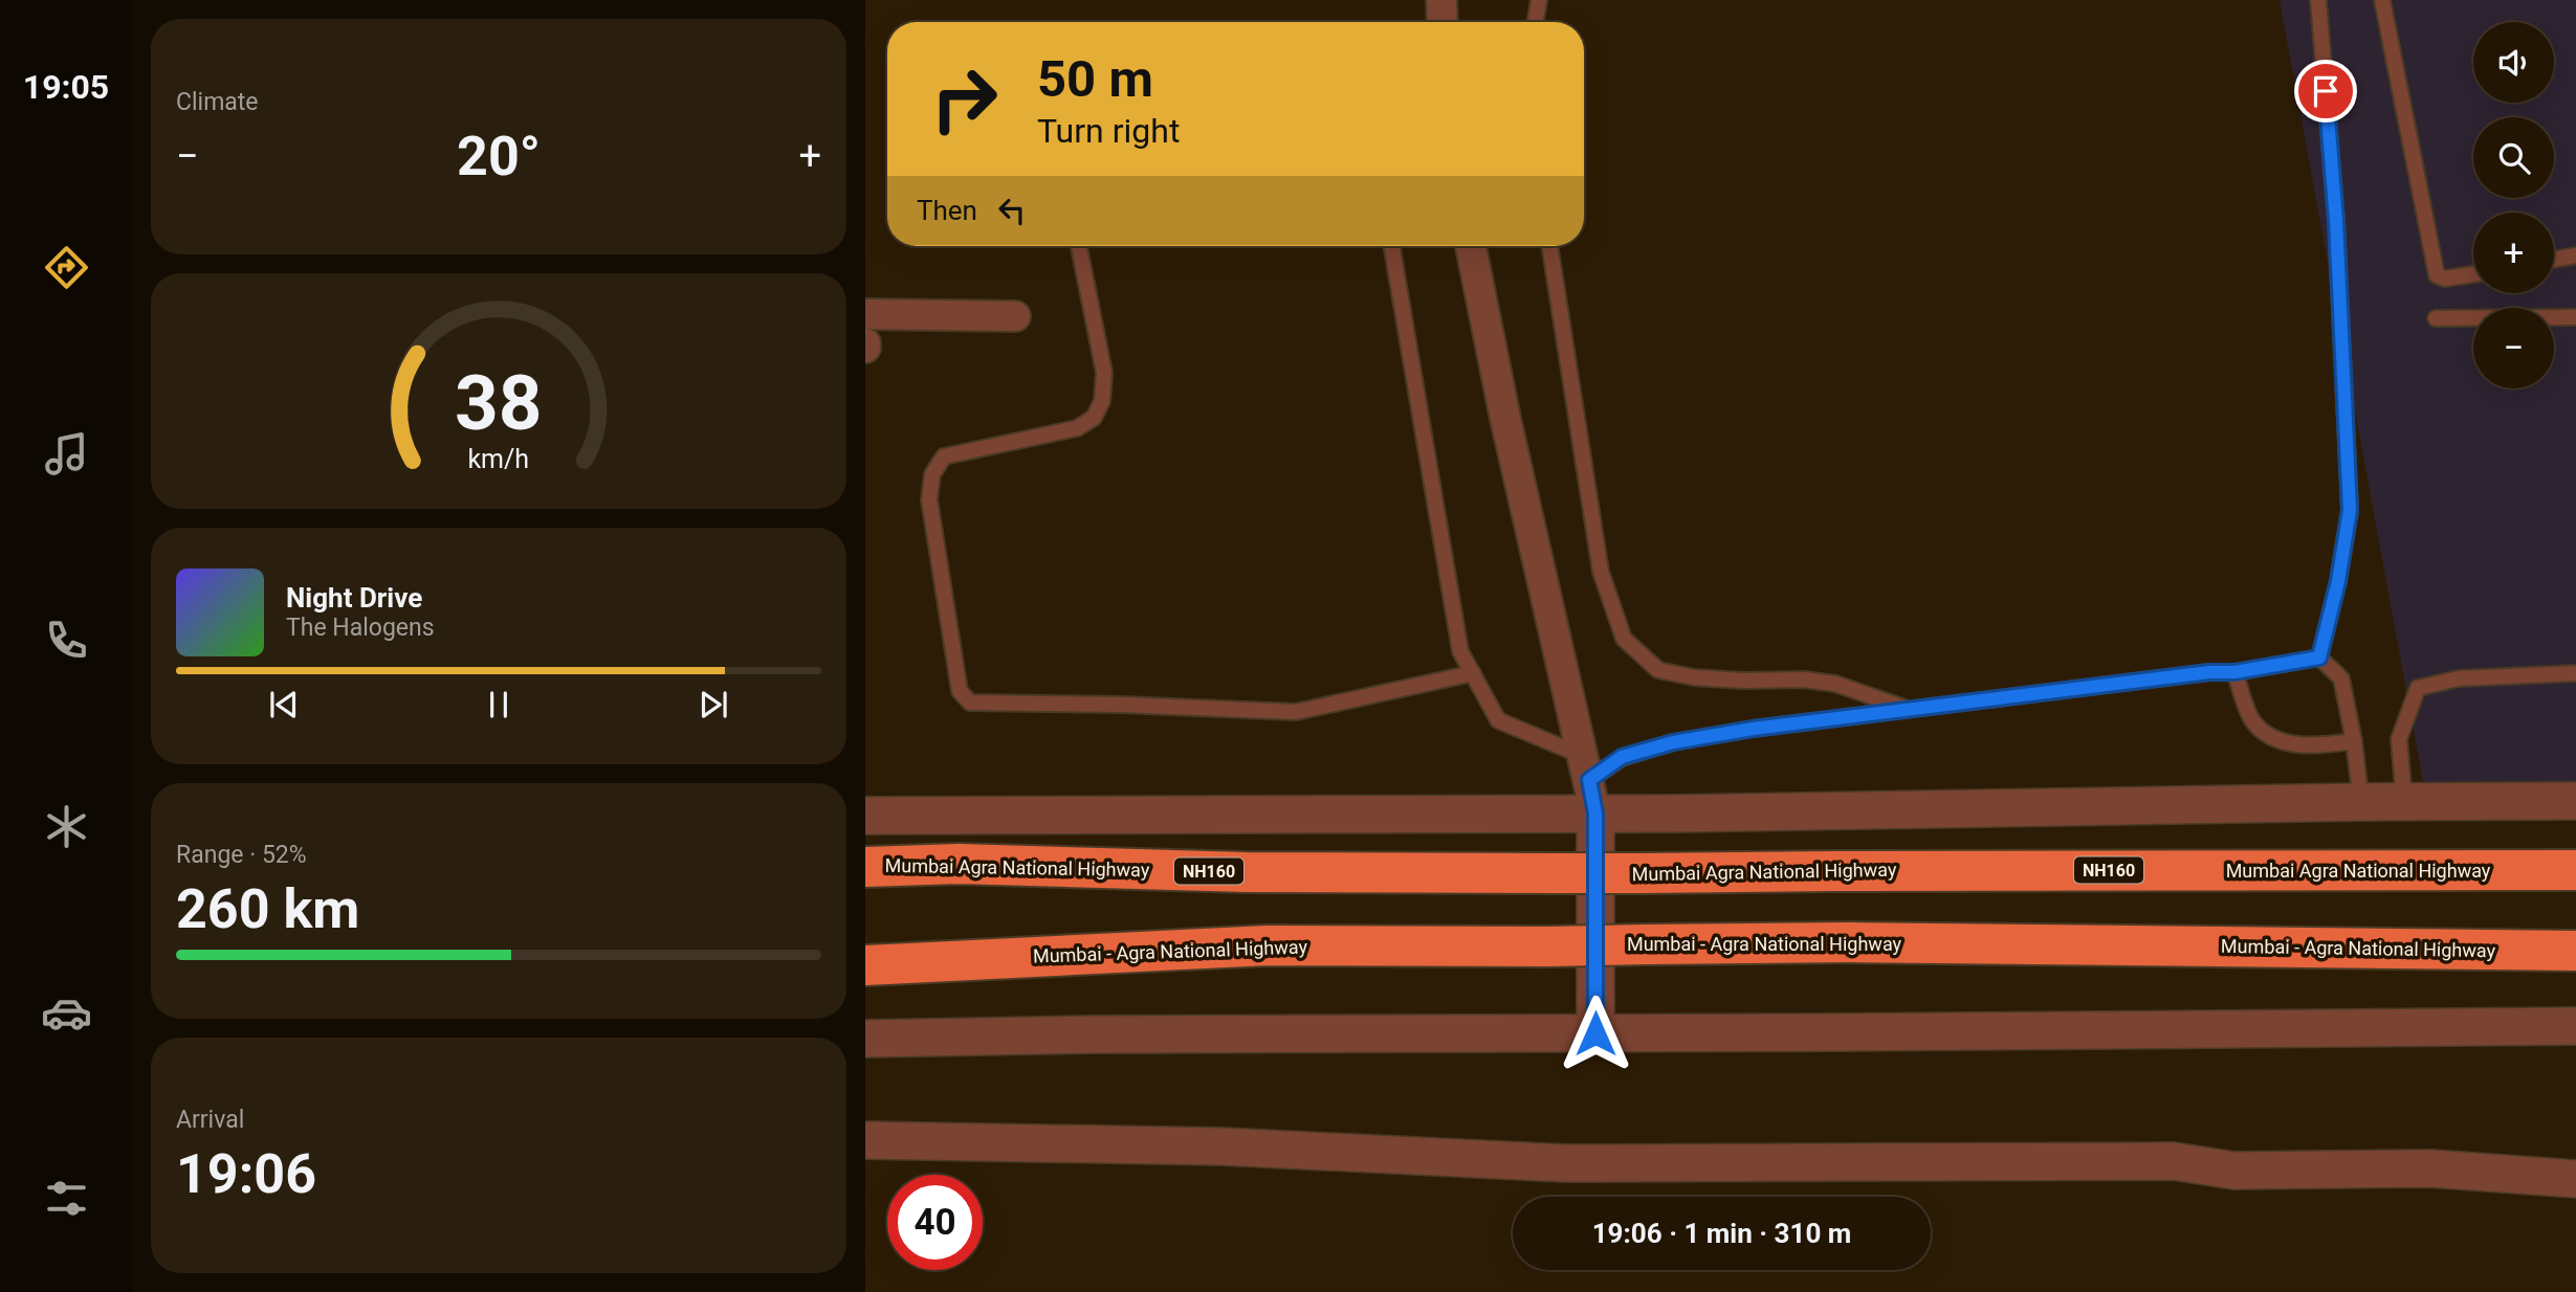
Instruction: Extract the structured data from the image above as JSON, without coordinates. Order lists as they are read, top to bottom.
{
  "streets": {
    "highway": ["Mumbai Agra National Highway", "NH160", "Mumbai - Agra National Highway"]
  },
  "page": {
    "tabs": "19:05",
    "tile": [
      "Climate",
      ["Range · 52%", "260 km"],
      ["Arrival", "19:06"]
    ],
    "map_buttons": ["+", "−"],
    "turn": ["50 m", "Turn right"],
    "heat": ["−", "20°", "+"],
    "then": "Then",
    "song": ["Night Drive", "The Halogens"],
    "limit": "40",
    "trip": "19:06 · 1 min · 310 m",
    "gauge": ["38", "km/h"]
  }
}
